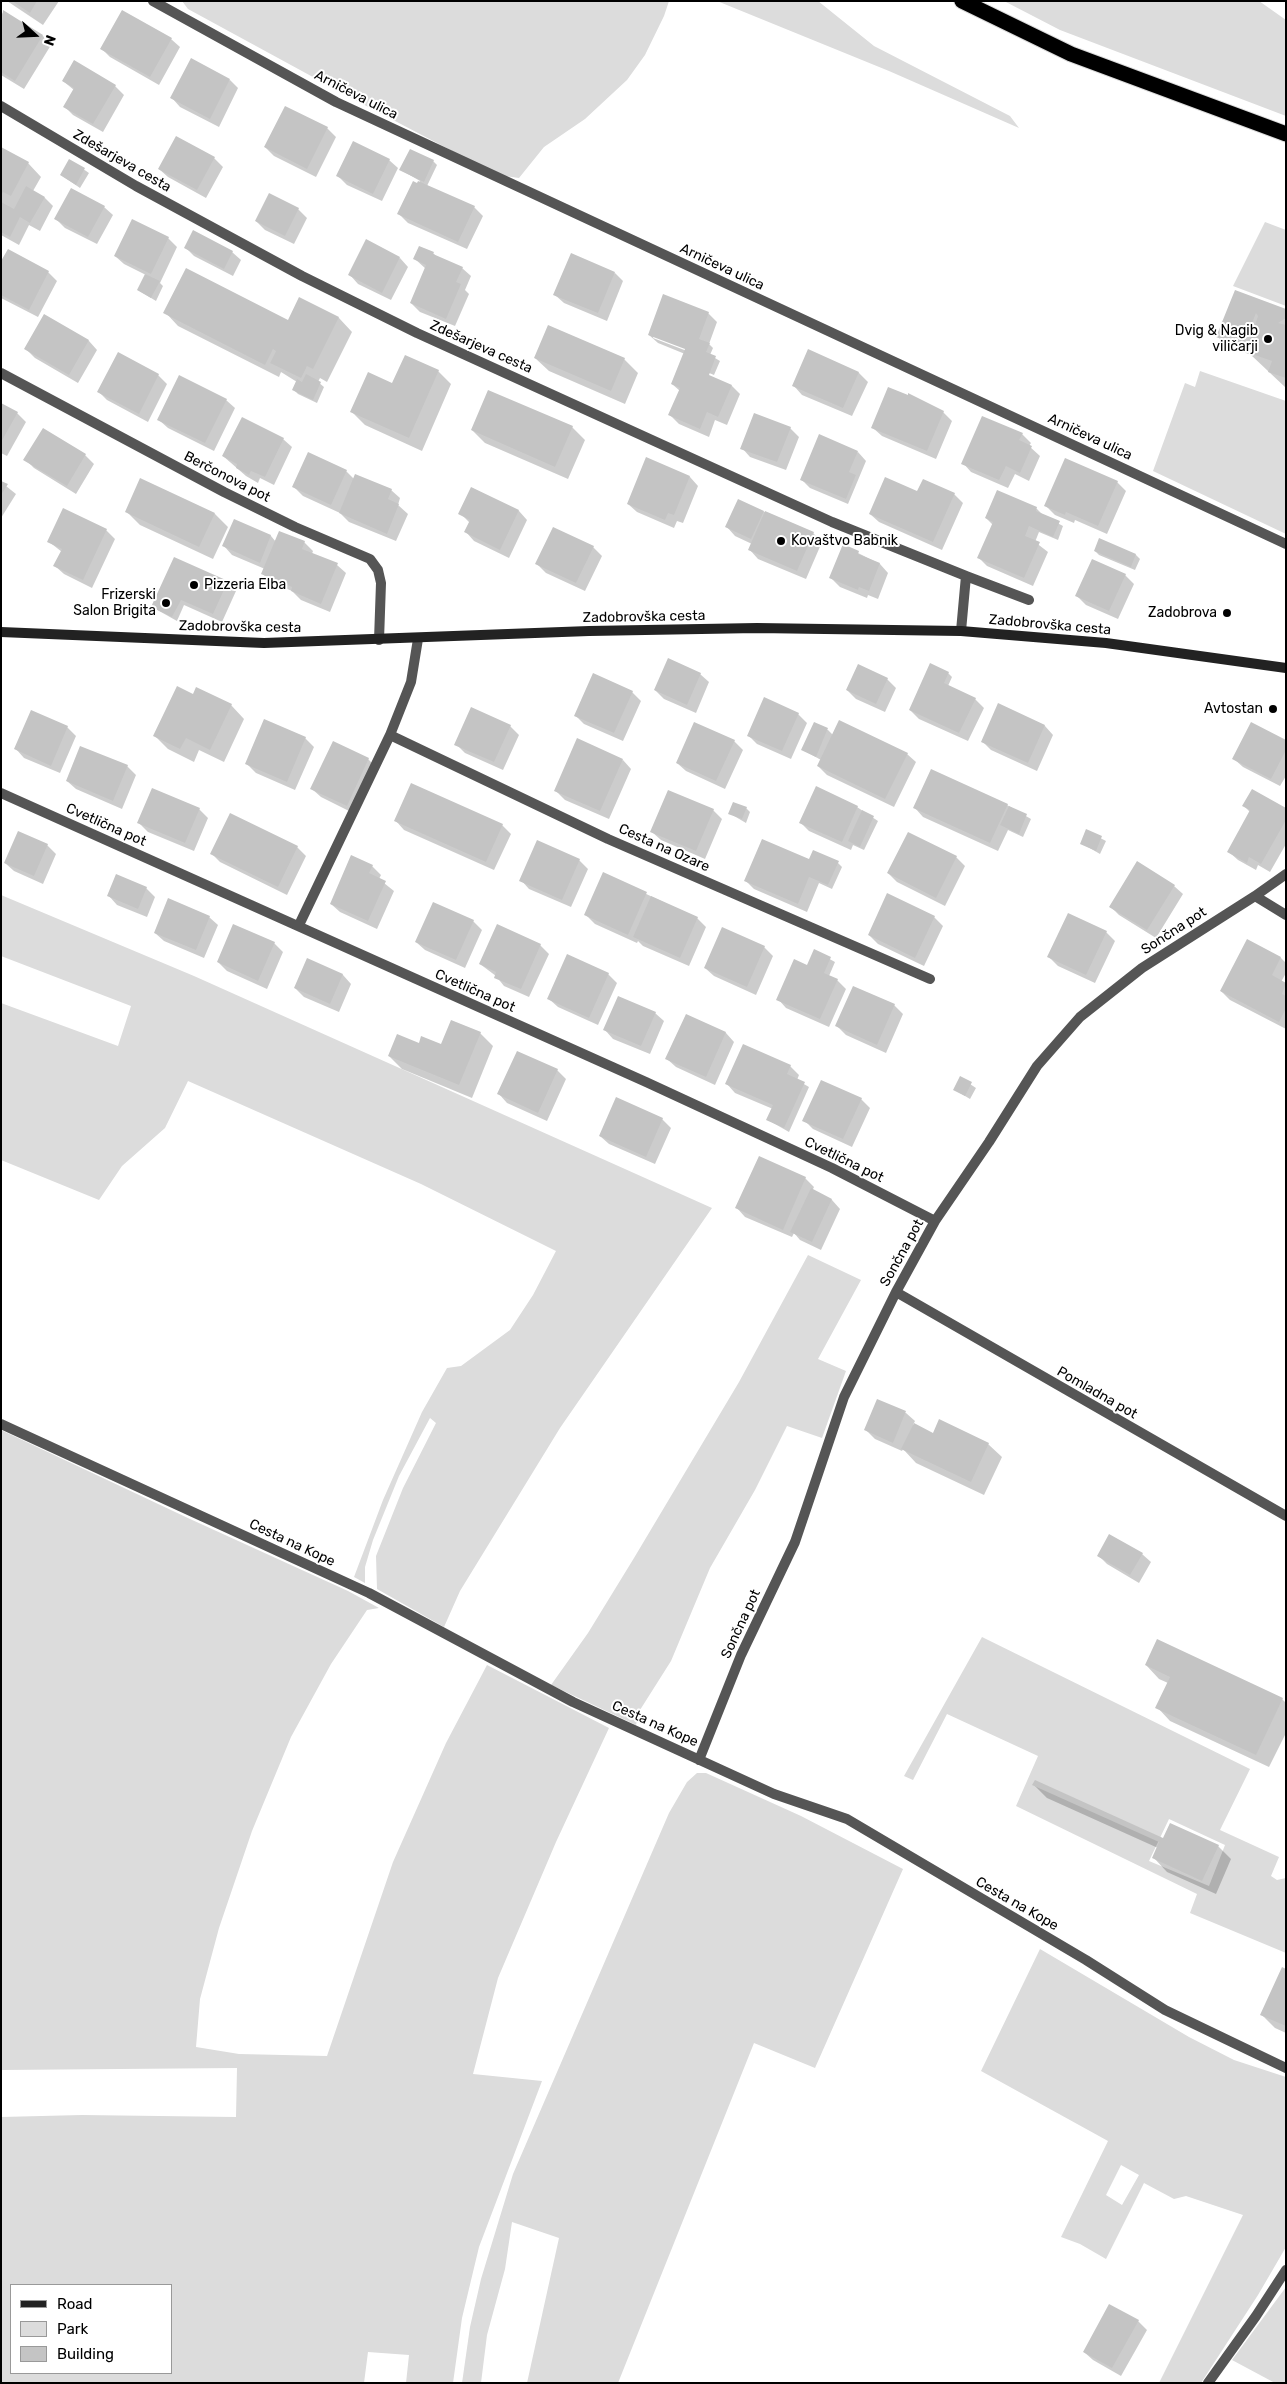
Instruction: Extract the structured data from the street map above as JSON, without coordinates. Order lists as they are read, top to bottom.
{
  "streets": {
    "main road": ["Zadobrovška cesta"],
    "street": [
      "Arničeva ulica",
      "Zdešarjeva cesta",
      "Berčonova pot",
      "Cvetlična pot",
      "Cesta na Ozare",
      "Sončna pot",
      "Pomladna pot",
      "Cesta na Kope"
    ]
  },
  "crossings": [
    ["Berčonova pot", "Zadobrovška cesta"],
    ["Cvetlična pot", "Sončna pot"],
    ["Sončna pot", "Pomladna pot"],
    ["Sončna pot", "Cesta na Kope"]
  ],
  "places": [
    "Dvig & Nagib viličarji",
    "Kovaštvo Babnik",
    "Pizzeria Elba",
    "Frizerski Salon Brigita",
    "Zadobrova",
    "Avtostan"
  ],
  "legend": ["Road", "Park", "Building"],
  "north": "right"
}
